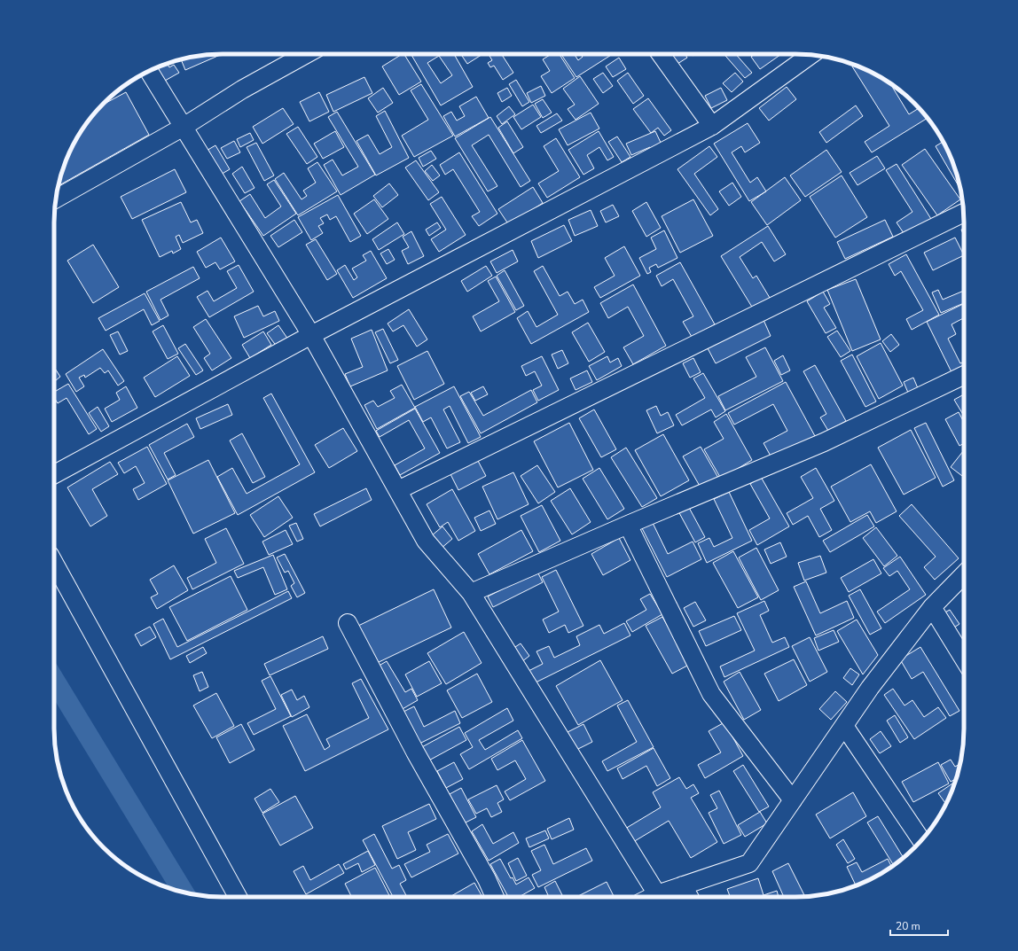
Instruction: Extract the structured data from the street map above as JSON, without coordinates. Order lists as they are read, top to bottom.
{
  "scale_bar": "20 m"
}
